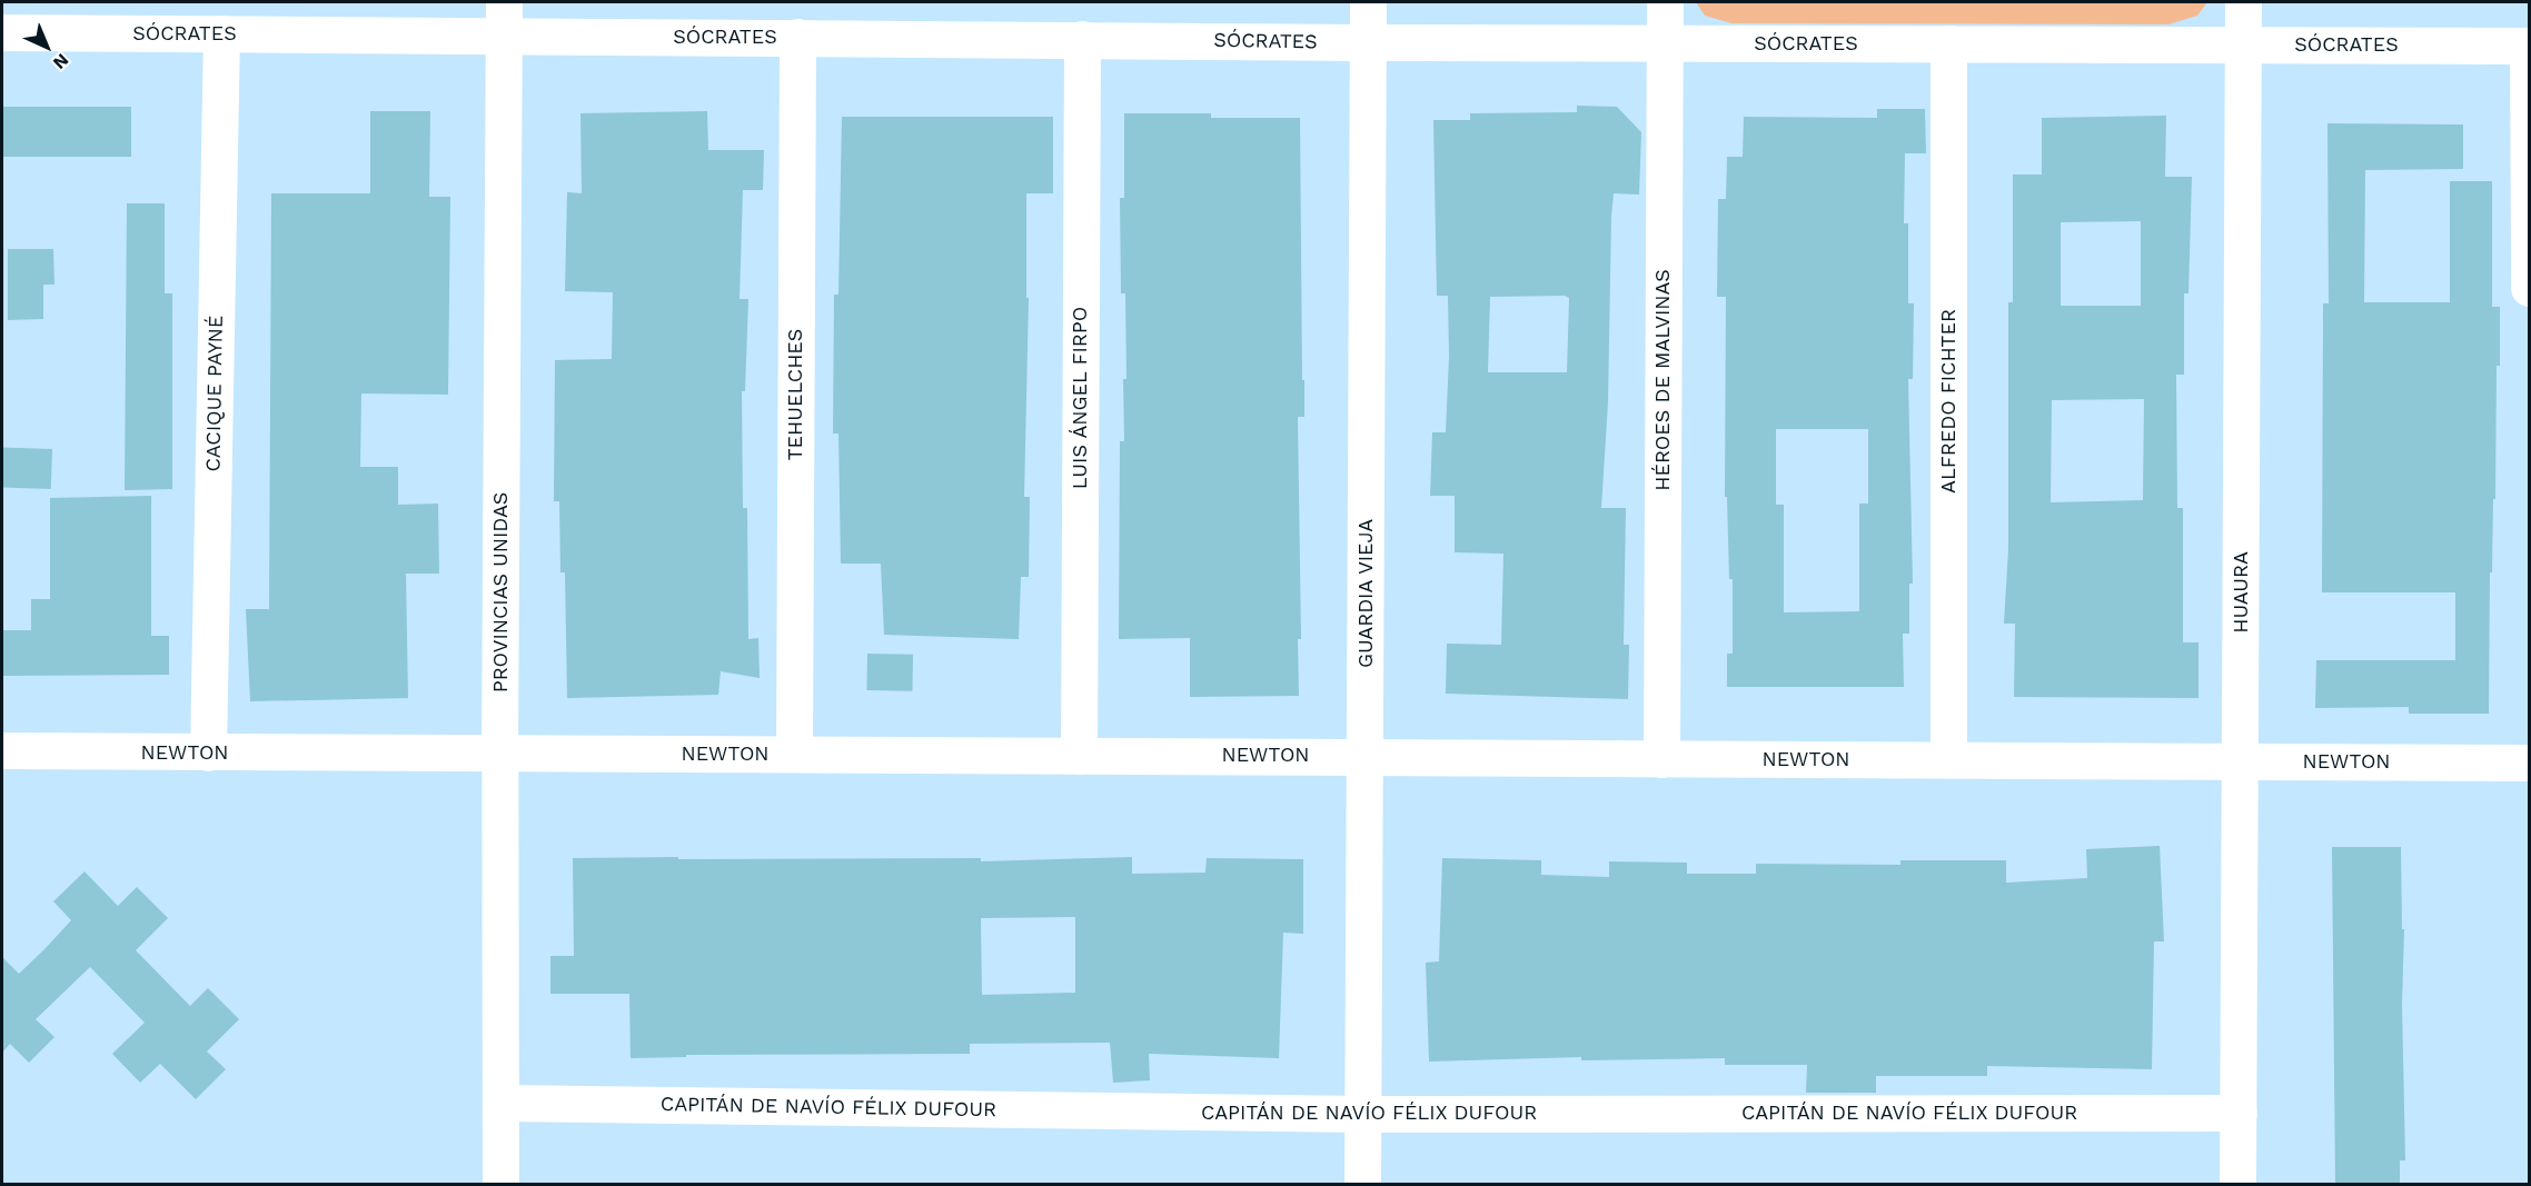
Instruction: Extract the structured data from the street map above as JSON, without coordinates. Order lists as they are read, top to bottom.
{
  "streets": {
    "street": [
      "SÓCRATES",
      "HÉROES DE MALVINAS",
      "CACIQUE PAYNÉ",
      "TEHUELCHES",
      "LUIS ÁNGEL FIRPO",
      "ALFREDO FICHTER",
      "PROVINCIAS UNIDAS",
      "HUAURA",
      "GUARDIA VIEJA",
      "NEWTON",
      "CAPITÁN DE NAVÍO FÉLIX DUFOUR"
    ]
  },
  "crossings": [
    ["SÓCRATES", "HÉROES DE MALVINAS"],
    ["SÓCRATES", "CACIQUE PAYNÉ"],
    ["SÓCRATES", "TEHUELCHES"],
    ["SÓCRATES", "LUIS ÁNGEL FIRPO"],
    ["SÓCRATES", "ALFREDO FICHTER"],
    ["SÓCRATES", "PROVINCIAS UNIDAS"],
    ["SÓCRATES", "HUAURA"],
    ["SÓCRATES", "GUARDIA VIEJA"],
    ["HÉROES DE MALVINAS", "NEWTON"],
    ["CACIQUE PAYNÉ", "NEWTON"],
    ["TEHUELCHES", "NEWTON"],
    ["LUIS ÁNGEL FIRPO", "NEWTON"],
    ["ALFREDO FICHTER", "NEWTON"],
    ["PROVINCIAS UNIDAS", "NEWTON"],
    ["PROVINCIAS UNIDAS", "CAPITÁN DE NAVÍO FÉLIX DUFOUR"],
    ["HUAURA", "NEWTON"],
    ["HUAURA", "CAPITÁN DE NAVÍO FÉLIX DUFOUR"],
    ["GUARDIA VIEJA", "NEWTON"],
    ["GUARDIA VIEJA", "CAPITÁN DE NAVÍO FÉLIX DUFOUR"]
  ],
  "north": "bottom right"
}
